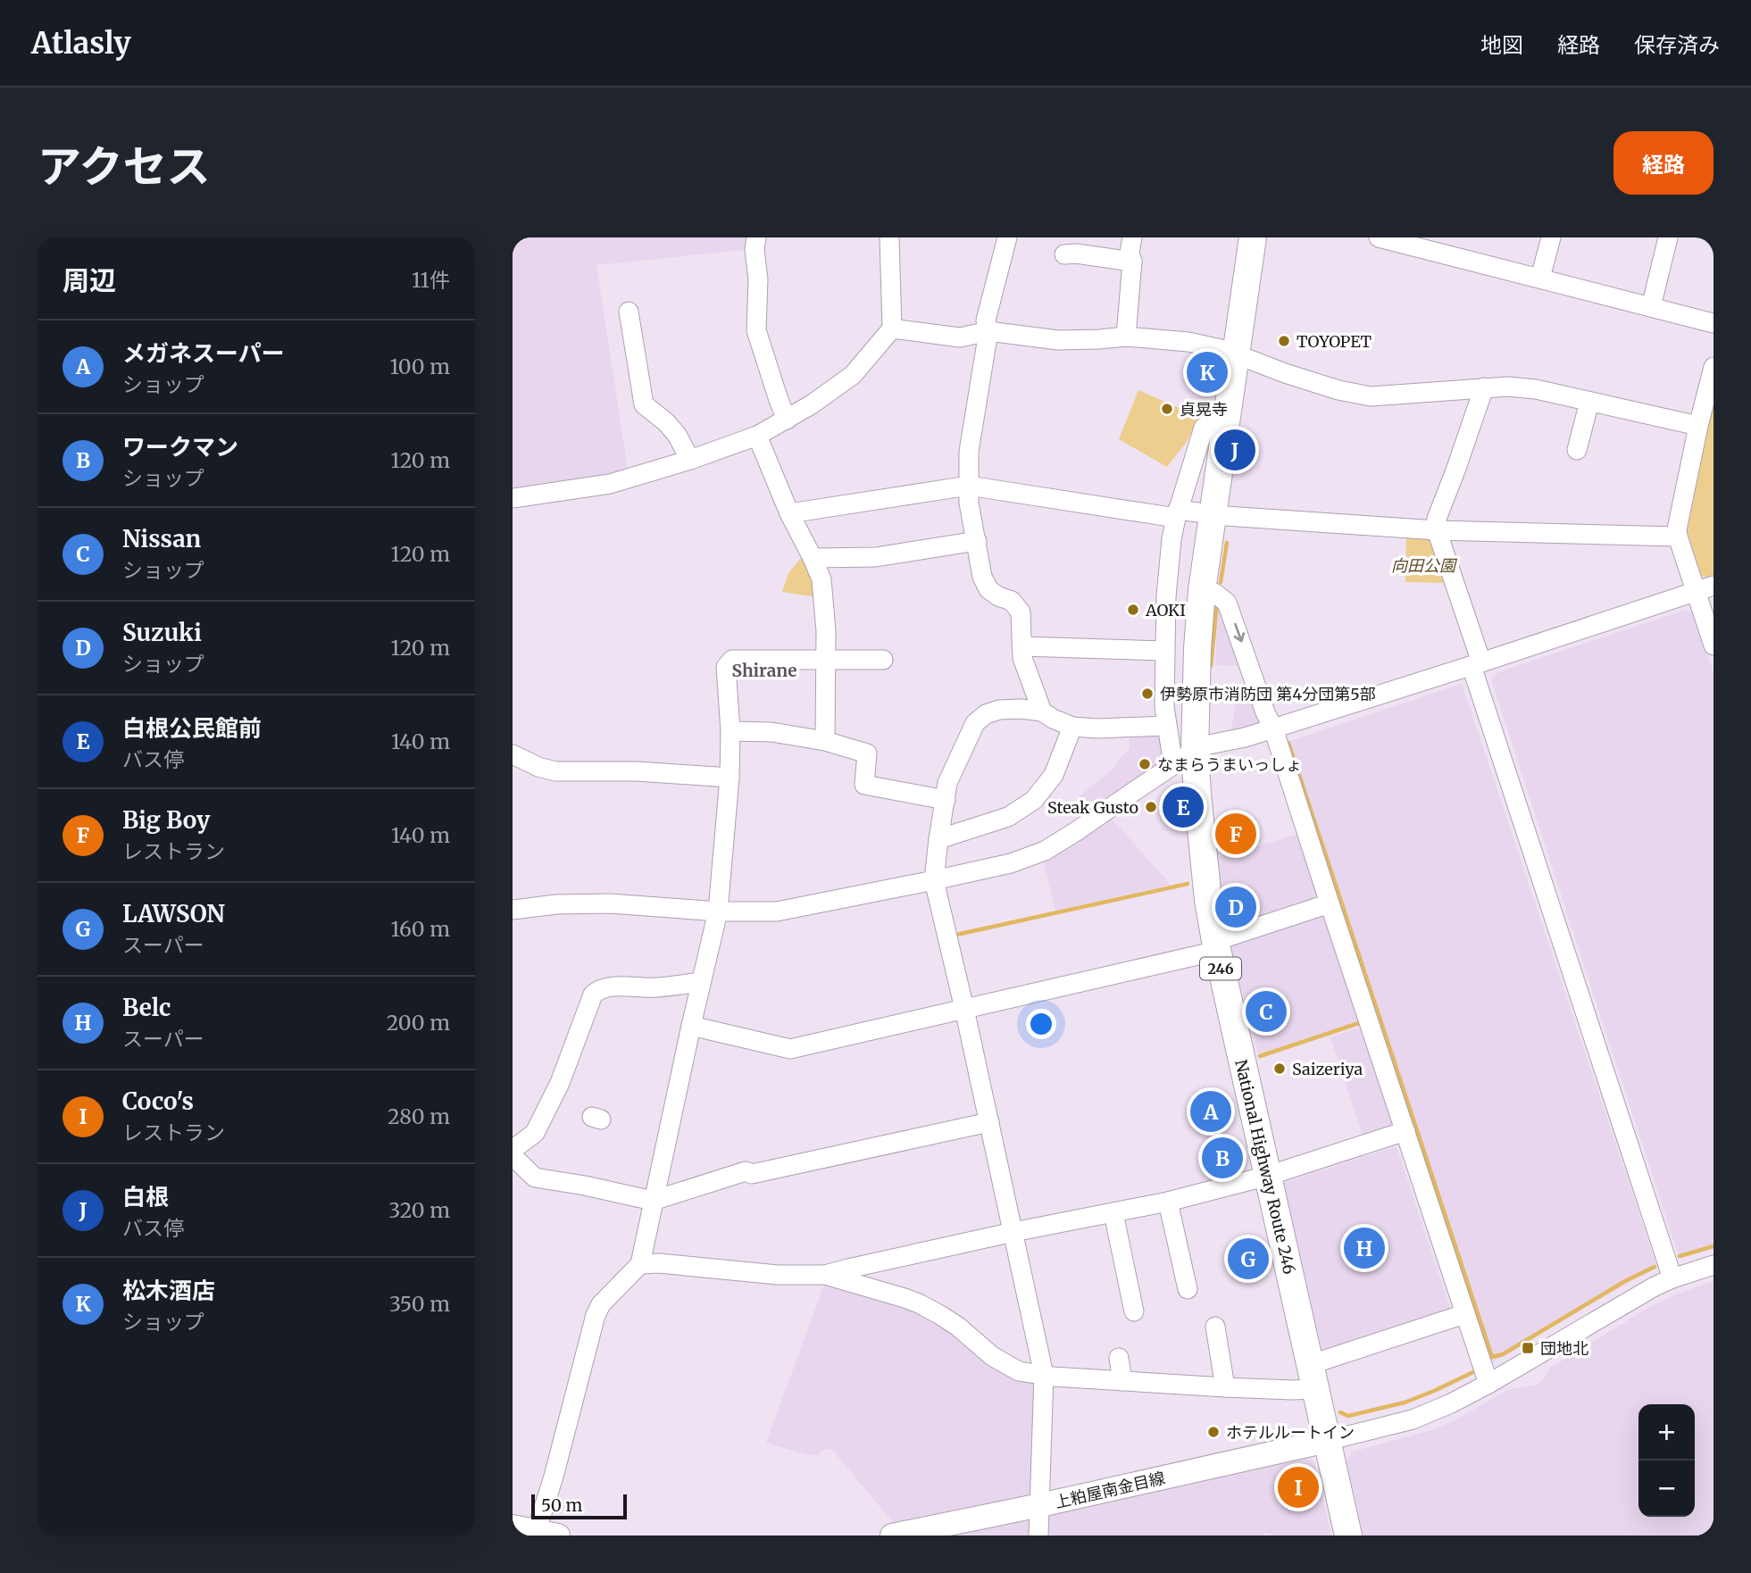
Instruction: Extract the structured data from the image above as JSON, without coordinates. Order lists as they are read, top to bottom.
{
  "streets": {
    "highway": ["246", "National Highway Route 246"],
    "main road": ["上粕屋南金目線"]
  },
  "crossings": [
    ["National Highway Route 246", "上粕屋南金目線"]
  ],
  "districts": ["Shirane"],
  "parks": ["向田公園"],
  "places": {
    "other": [
      "TOYOPET",
      "貞晃寺",
      "AOKI",
      "伊勢原市消防団 第4分団第5部",
      "なまらうまいっしょ",
      "Steak Gusto",
      "Saizeriya",
      "ホテルルートイン"
    ],
    "transit": ["団地北"]
  },
  "scale_bar": "50 m",
  "page": {
    "header": "Atlasly",
    "nav": ["地図", "経路", "保存済み"],
    "title": "アクセス",
    "buttons": "経路",
    "heading": ["周辺", "11件"],
    "list": [
      {
        "mark": "A",
        "name": "メガネスーパー",
        "note": "ショップ",
        "value": "100 m"
      },
      {
        "mark": "B",
        "name": "ワークマン",
        "note": "ショップ",
        "value": "120 m"
      },
      {
        "mark": "C",
        "name": "Nissan",
        "note": "ショップ",
        "value": "120 m"
      },
      {
        "mark": "D",
        "name": "Suzuki",
        "note": "ショップ",
        "value": "120 m"
      },
      {
        "mark": "E",
        "name": "白根公民館前",
        "note": "バス停",
        "value": "140 m"
      },
      {
        "mark": "F",
        "name": "Big Boy",
        "note": "レストラン",
        "value": "140 m"
      },
      {
        "mark": "G",
        "name": "LAWSON",
        "note": "スーパー",
        "value": "160 m"
      },
      {
        "mark": "H",
        "name": "Belc",
        "note": "スーパー",
        "value": "200 m"
      },
      {
        "mark": "I",
        "name": "Coco's",
        "note": "レストラン",
        "value": "280 m"
      },
      {
        "mark": "J",
        "name": "白根",
        "note": "バス停",
        "value": "320 m"
      },
      {
        "mark": "K",
        "name": "松木酒店",
        "note": "ショップ",
        "value": "350 m"
      }
    ],
    "pins": [
      "K",
      "J",
      "E",
      "F",
      "D",
      "C",
      "A",
      "B",
      "H",
      "G",
      "I"
    ],
    "map_buttons": ["+", "−"],
    "scale": "50 m"
  }
}
